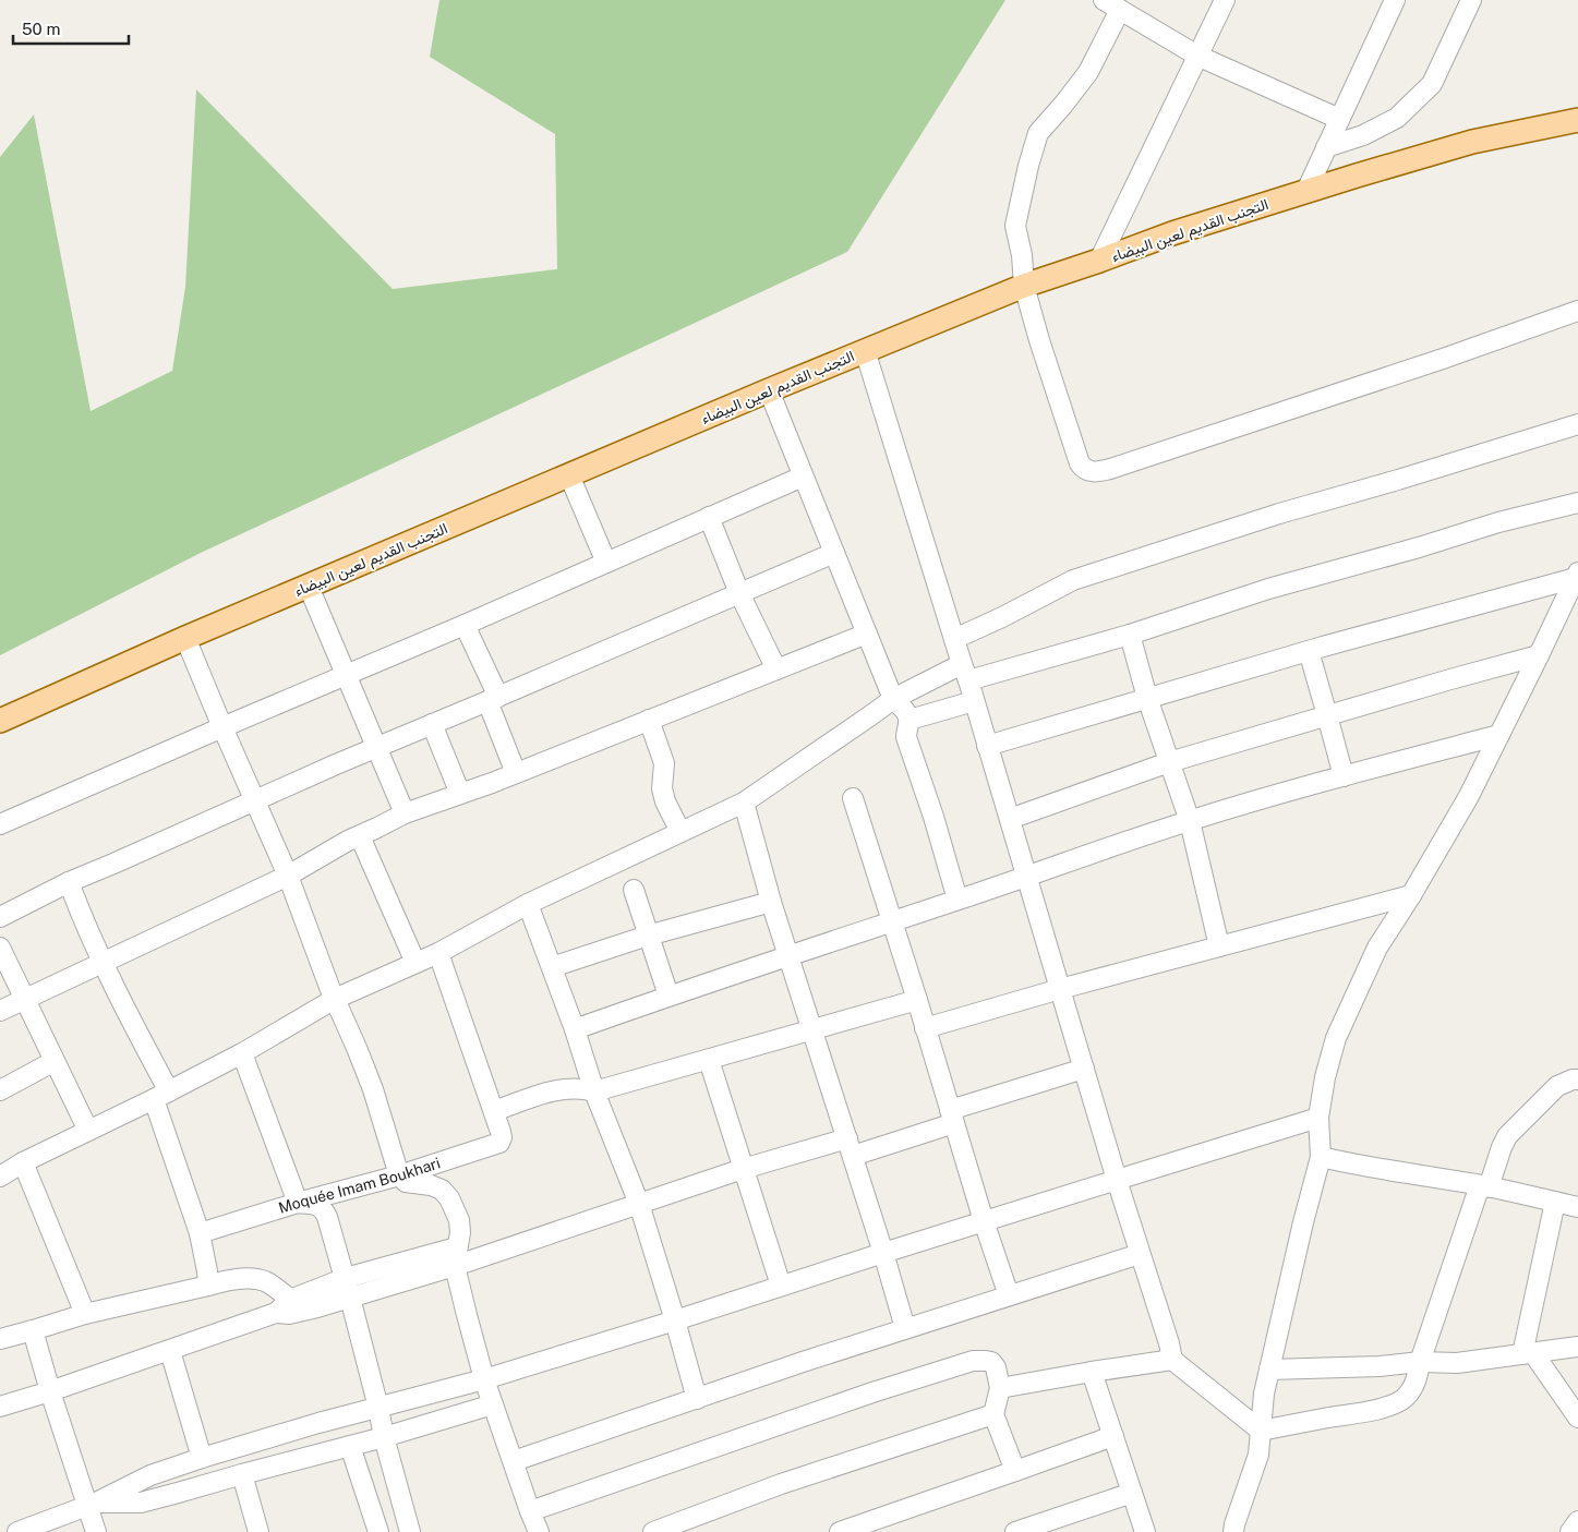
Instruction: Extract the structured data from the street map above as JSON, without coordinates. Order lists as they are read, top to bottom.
{
  "streets": {
    "main road": ["التجنب القديم لعين البيضاء"],
    "street": ["Moquée Imam Boukhari"]
  },
  "scale_bar": "50 m"
}
